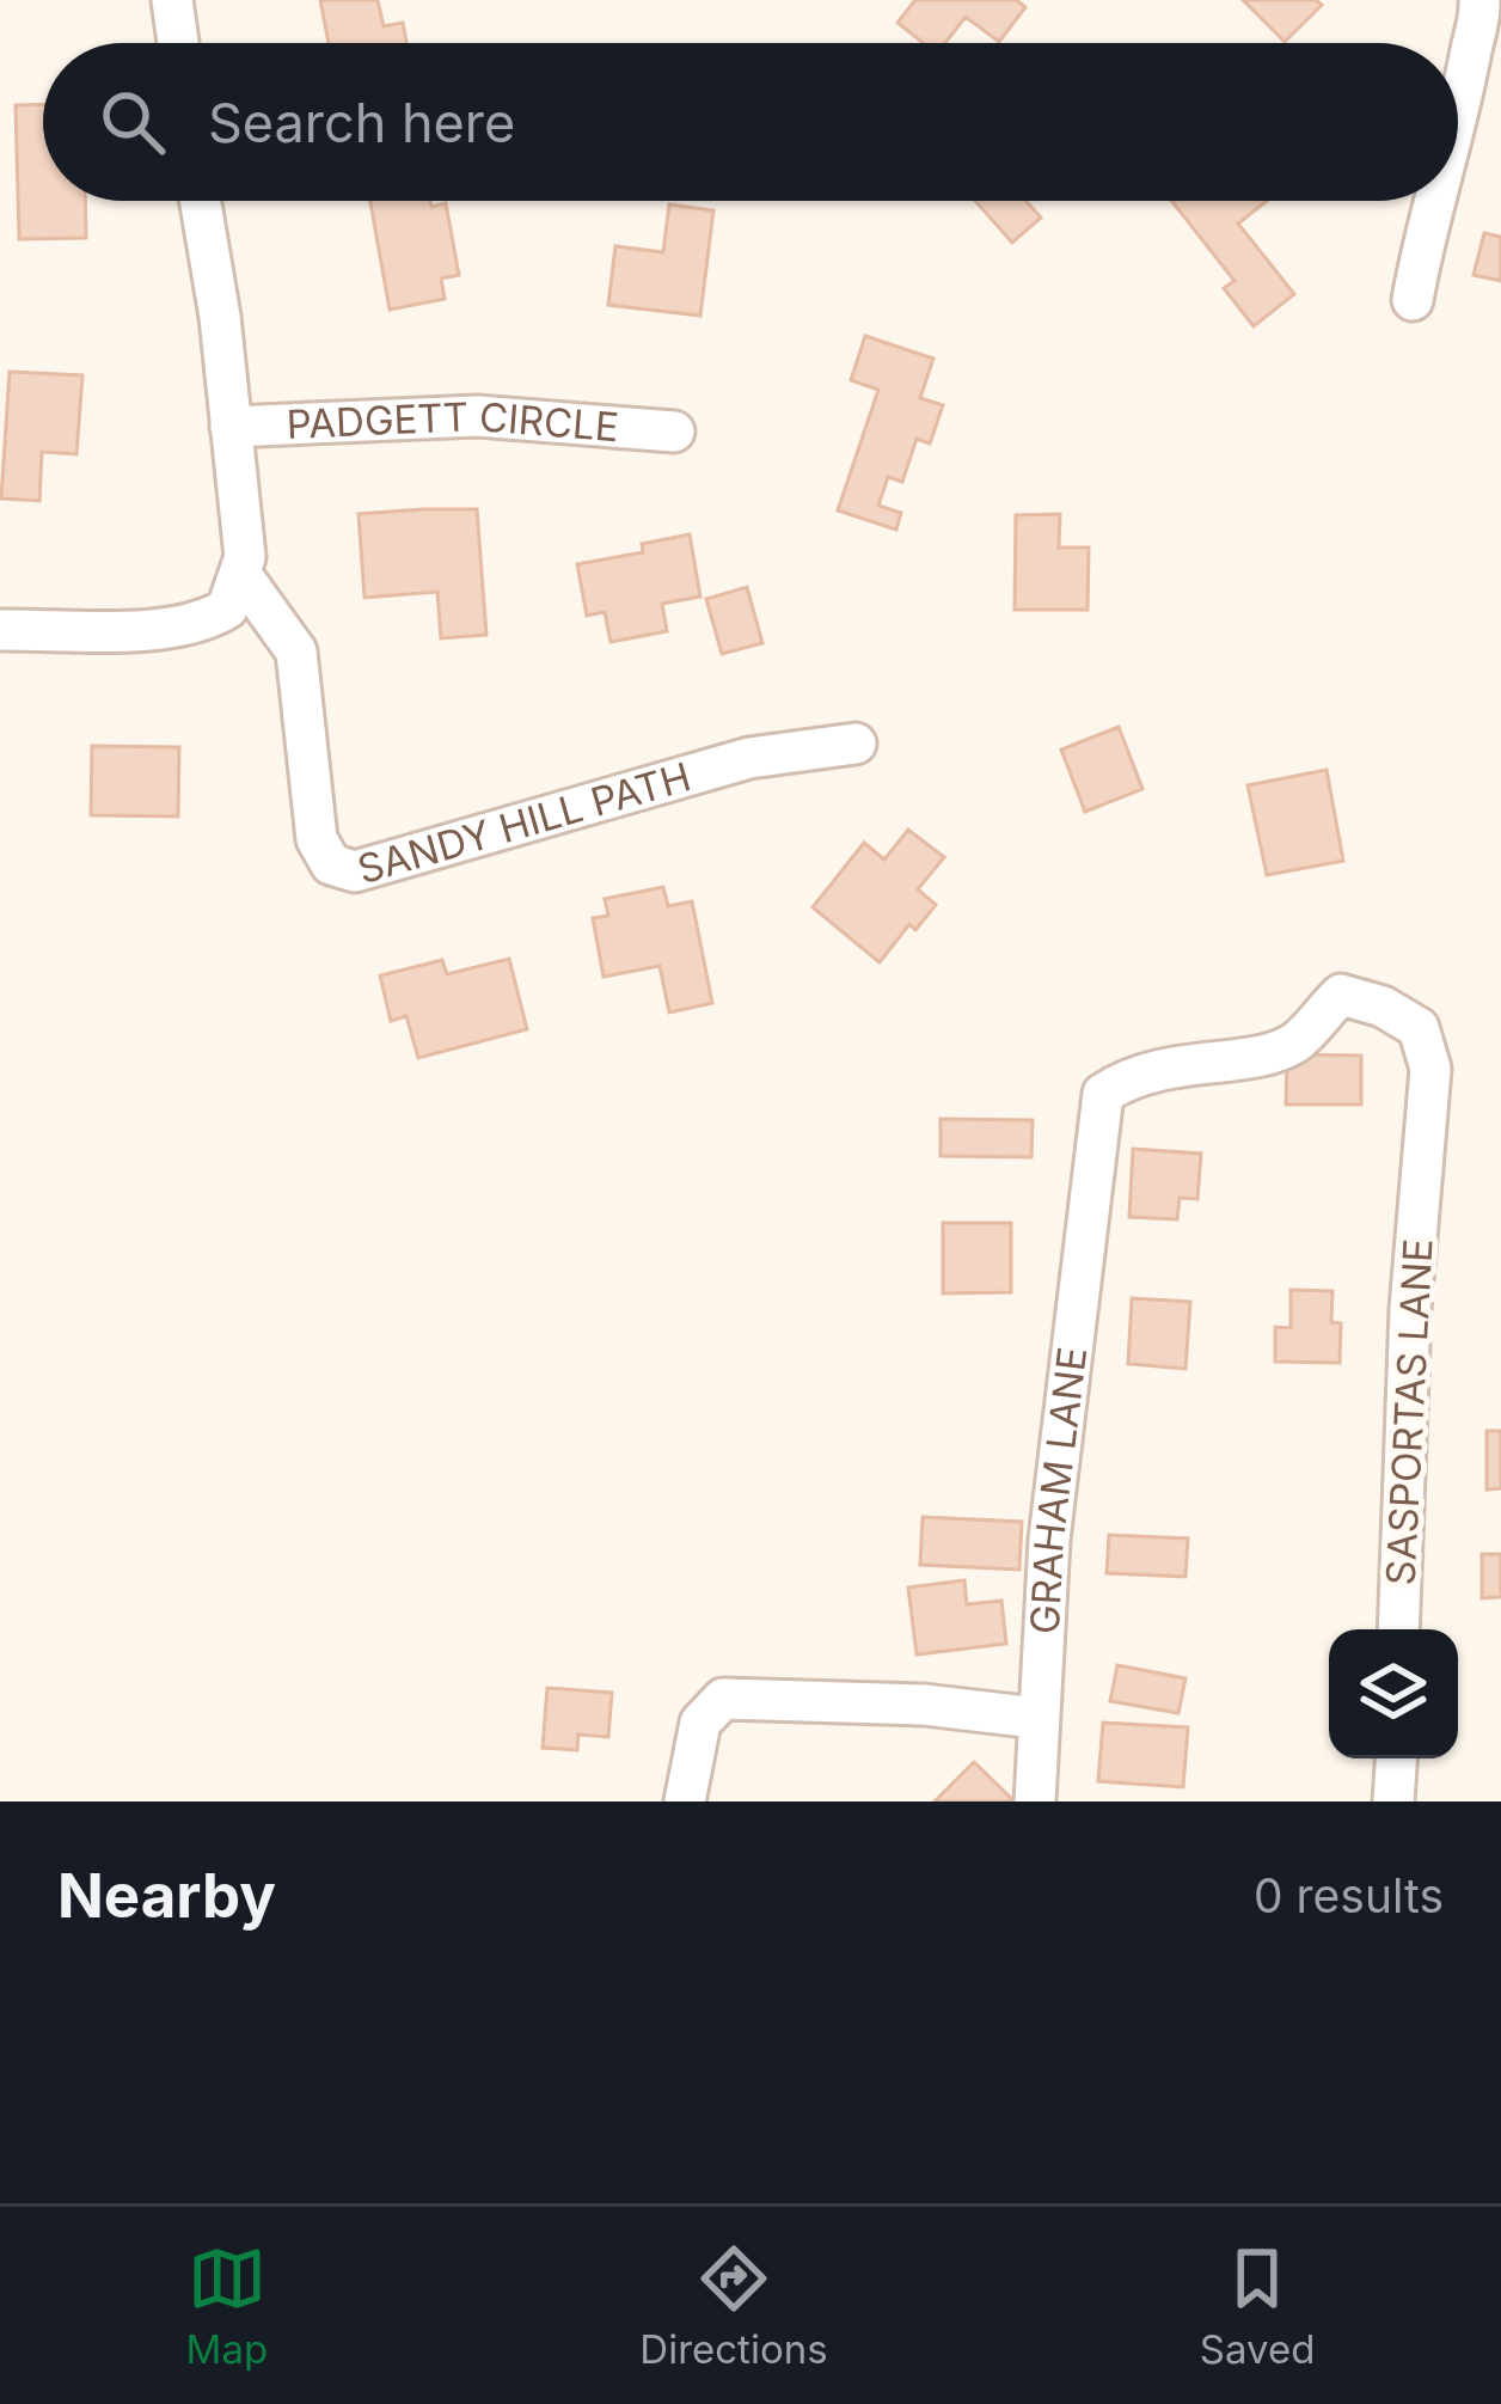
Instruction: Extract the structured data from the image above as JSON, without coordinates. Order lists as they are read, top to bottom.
{
  "streets": {
    "street": [
      "PADGETT CIRCLE",
      "SANDY HILL PATH",
      "SASPORTAS LANE",
      "GRAHAM LANE"
    ]
  },
  "crossings": [
    ["SASPORTAS LANE", "GRAHAM LANE"]
  ],
  "page": {
    "search": "Search here",
    "heading": ["Nearby", "0 results"],
    "nav": ["Map", "Directions", "Saved"]
  }
}
